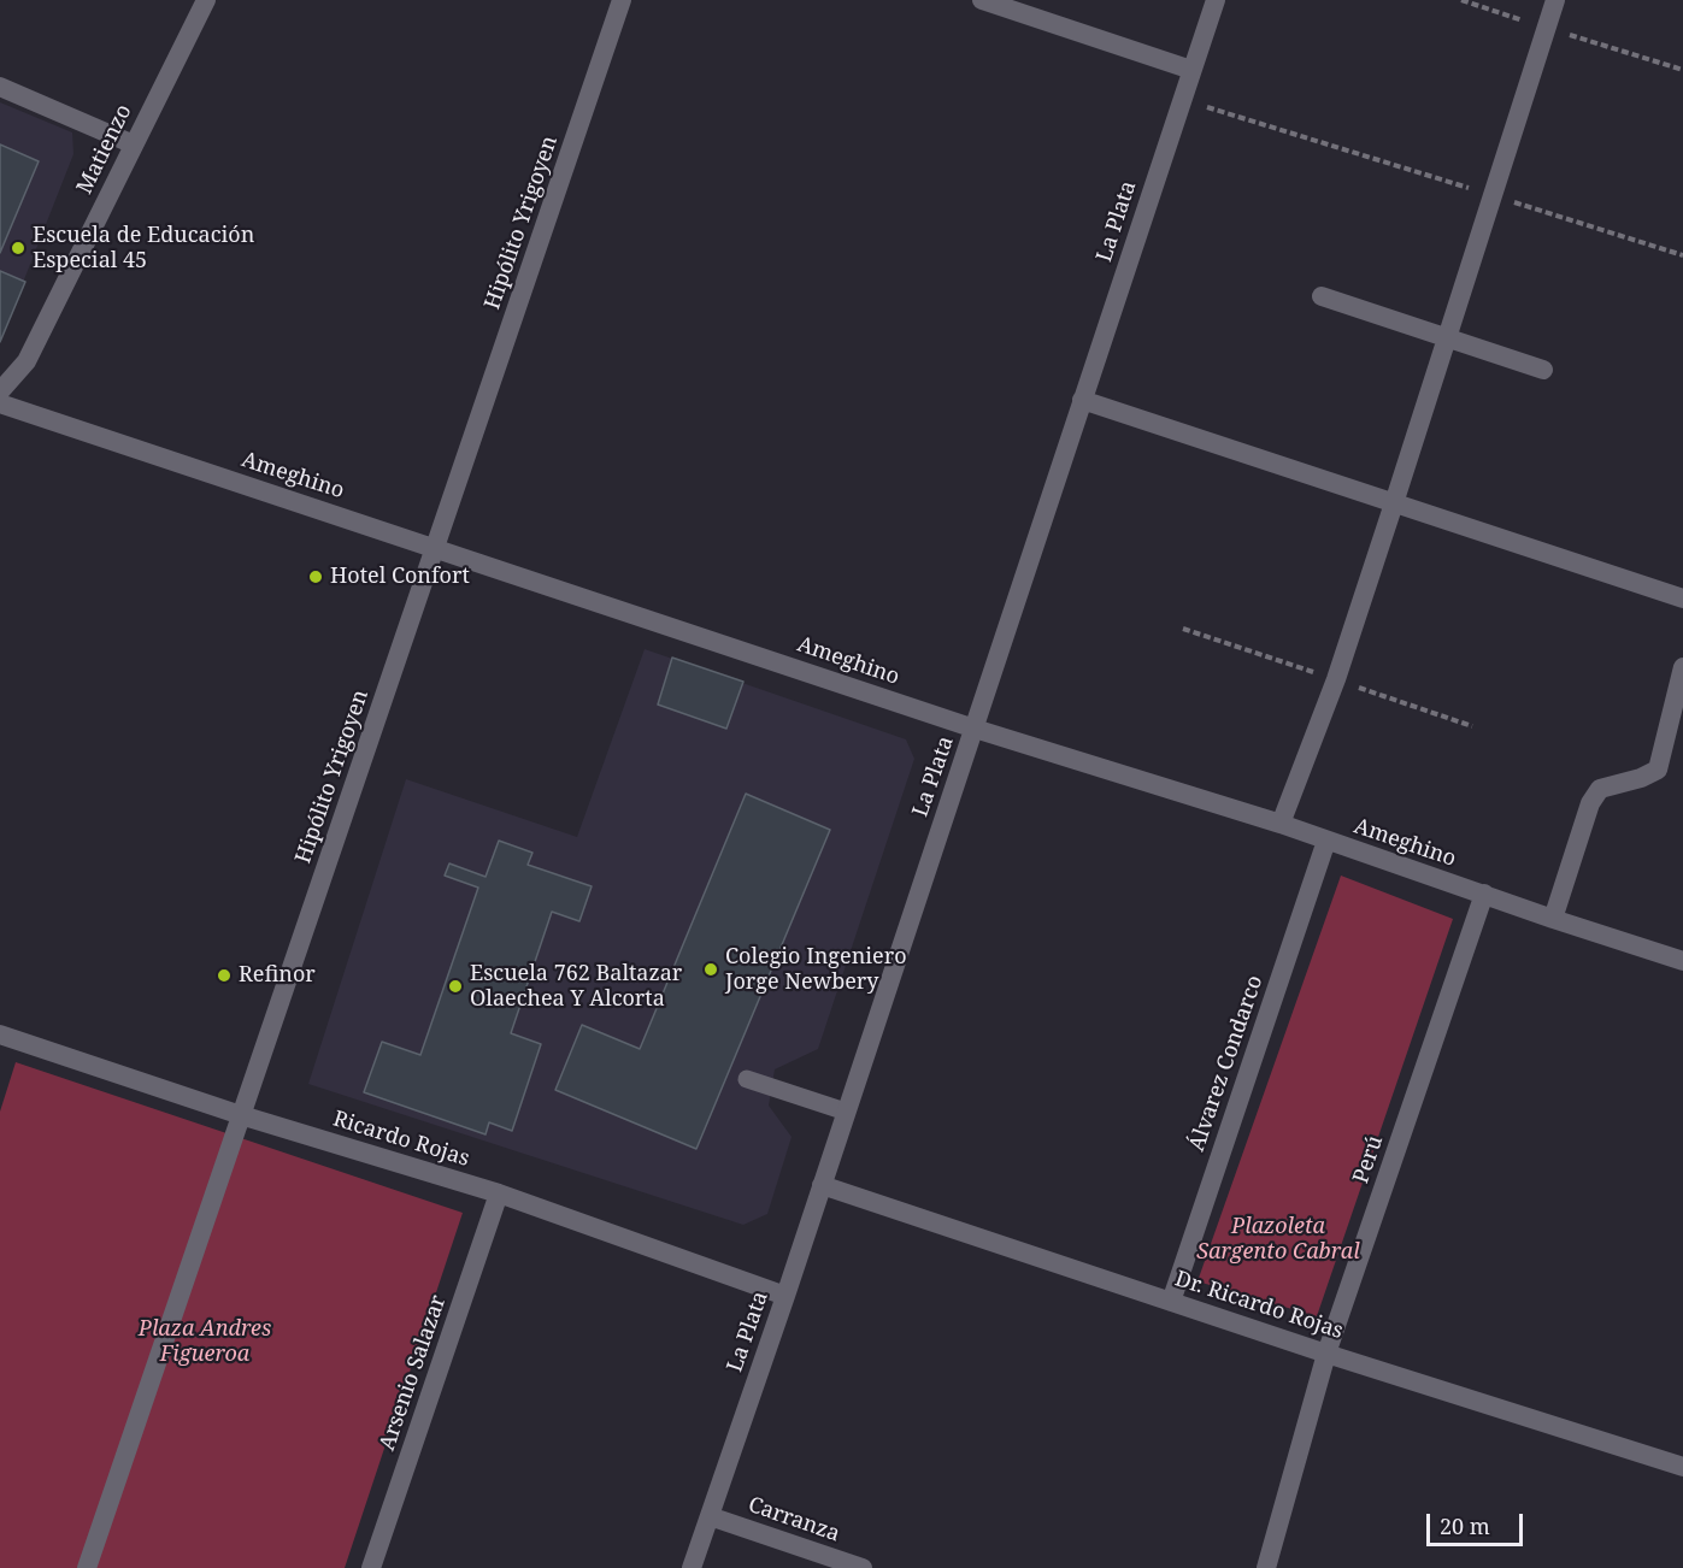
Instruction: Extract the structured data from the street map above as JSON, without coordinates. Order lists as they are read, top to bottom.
{
  "streets": {
    "street": [
      "Matienzo",
      "La Plata",
      "Hipólito Yrigoyen",
      "Ameghino",
      "Álvarez Condarco",
      "Ricardo Rojas",
      "Perú",
      "Dr. Ricardo Rojas",
      "Arsenio Salazar",
      "Carranza"
    ]
  },
  "crossings": [
    ["La Plata", "Ameghino"],
    ["La Plata", "Ricardo Rojas"],
    ["La Plata", "Dr. Ricardo Rojas"],
    ["La Plata", "Carranza"],
    ["Hipólito Yrigoyen", "Ameghino"],
    ["Hipólito Yrigoyen", "Ricardo Rojas"],
    ["Ameghino", "Álvarez Condarco"],
    ["Ameghino", "Perú"],
    ["Álvarez Condarco", "Dr. Ricardo Rojas"],
    ["Ricardo Rojas", "Arsenio Salazar"],
    ["Perú", "Dr. Ricardo Rojas"]
  ],
  "parks": ["Plazoleta Sargento Cabral", "Plaza Andres Figueroa"],
  "places": [
    "Escuela de Educación Especial 45",
    "Hotel Confort",
    "Colegio Ingeniero Jorge Newbery",
    "Refinor",
    "Escuela 762 Baltazar Olaechea Y Alcorta"
  ],
  "scale_bar": "20 m"
}
